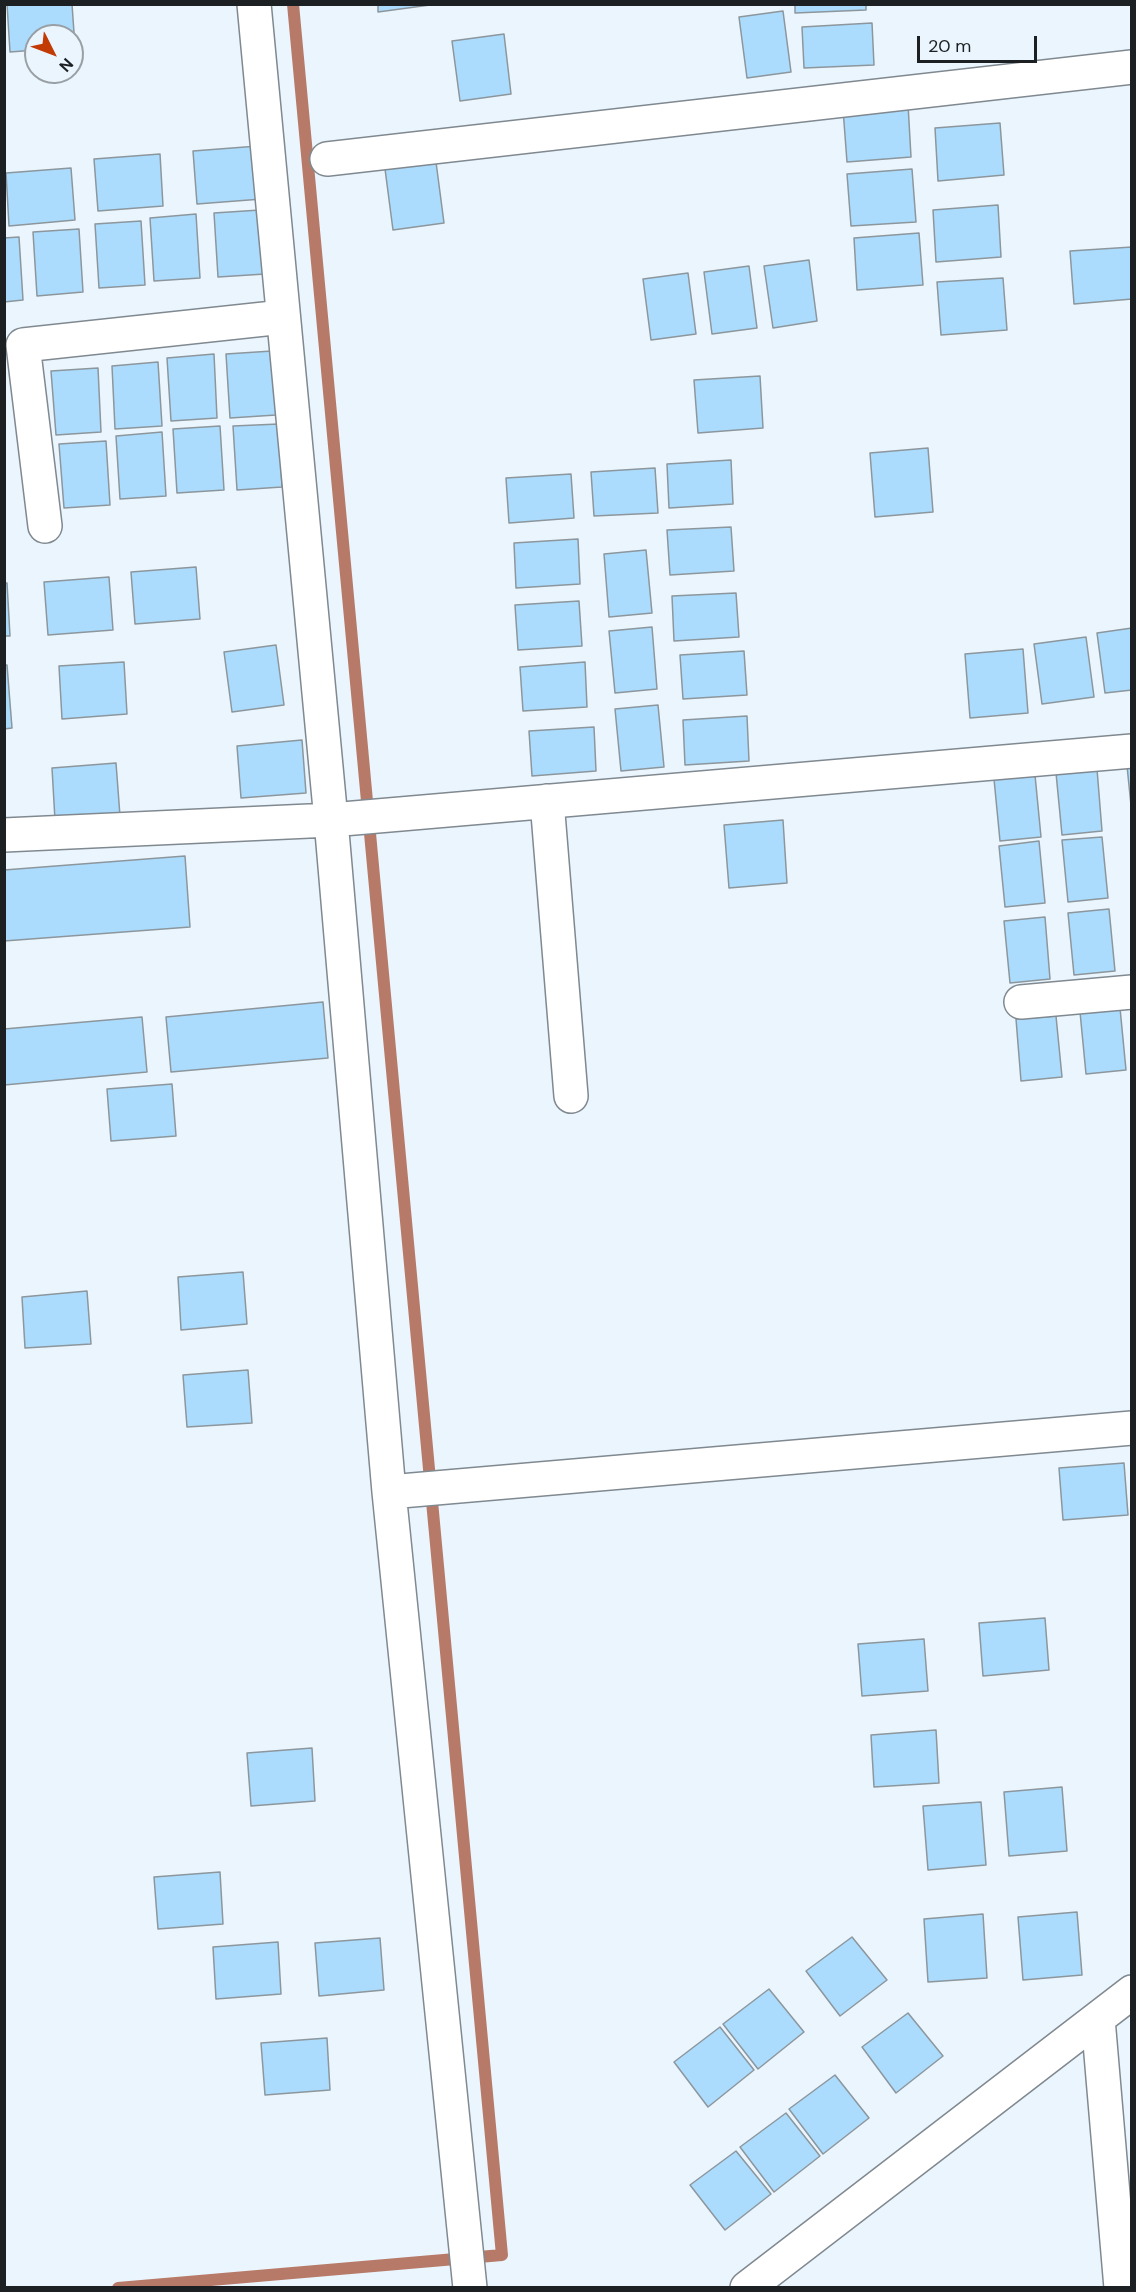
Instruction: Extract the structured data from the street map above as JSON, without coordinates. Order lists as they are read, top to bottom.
{
  "scale_bar": "20 m",
  "north": "bottom right"
}
